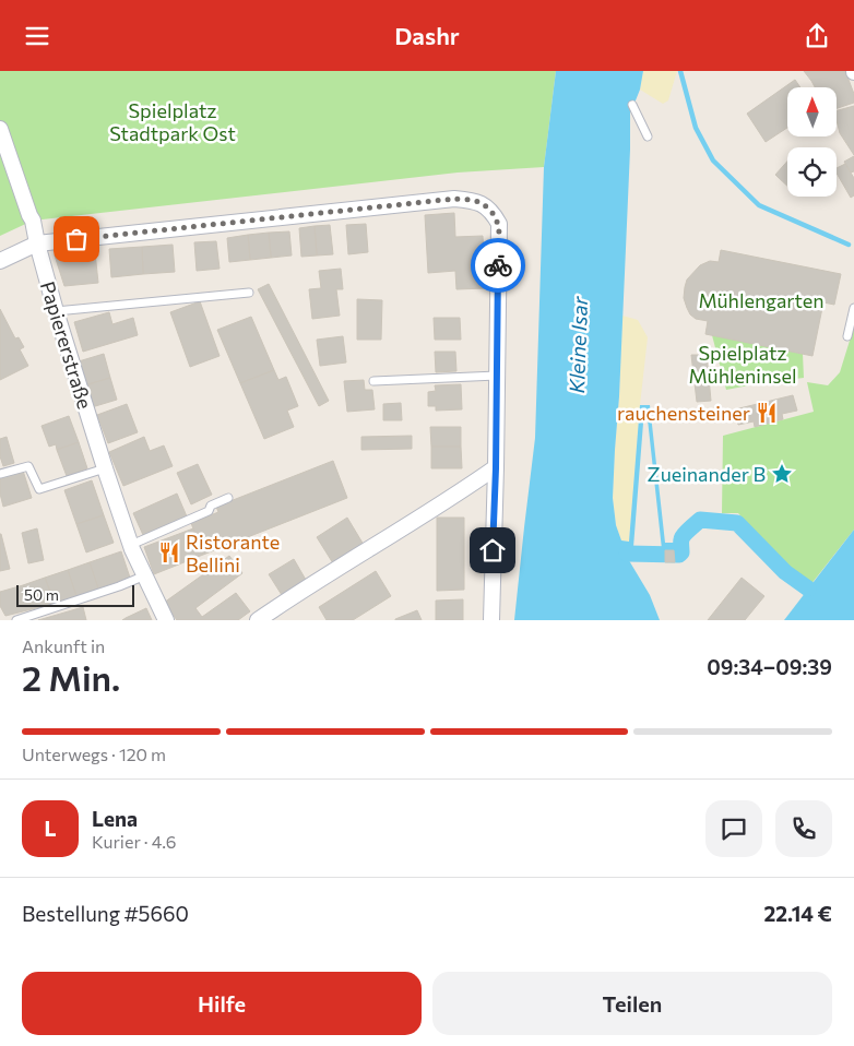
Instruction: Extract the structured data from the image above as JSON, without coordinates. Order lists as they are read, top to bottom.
{
  "streets": {
    "street": ["Papiererstraße"]
  },
  "water": ["Kleine Isar"],
  "parks": ["Spielplatz Stadtpark Ost", "Mühlengarten", "Spielplatz Mühleninsel"],
  "places": {
    "restaurant": ["rauchensteiner", "Ristorante Bellini"],
    "place": ["Zueinander B"]
  },
  "scale_bar": "50 m",
  "north": "top",
  "page": {
    "header": "Dashr",
    "scale": "50 m",
    "heading": ["2 Min.", "Ankunft in", "09:34–09:39"],
    "panel": [
      "Lena",
      "Kurier · 4.6",
      "Bestellung #5660",
      "22.14 €"
    ],
    "bar": "Unterwegs · 120 m",
    "round": "L",
    "buttons": ["Hilfe", "Teilen"]
  }
}
